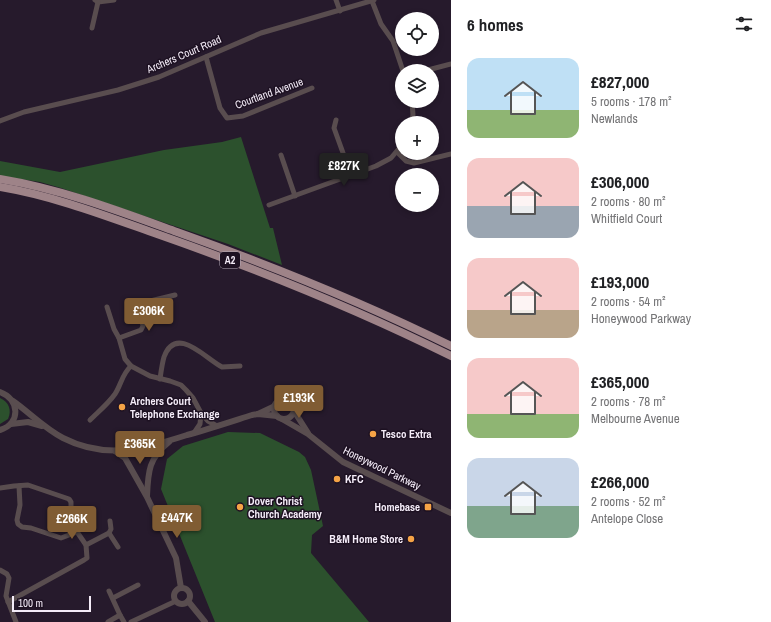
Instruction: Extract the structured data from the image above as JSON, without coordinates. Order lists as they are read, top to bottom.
{
  "streets": {
    "highway": ["A2"],
    "street": ["Archers Court Road", "Courtland Avenue", "Honeywood Parkway"]
  },
  "crossings": [
    ["Archers Court Road", "Courtland Avenue"]
  ],
  "places": {
    "other": [
      "Archers Court Telephone Exchange",
      "Tesco Extra",
      "KFC",
      "Dover Christ Church Academy",
      "B&M Home Store"
    ],
    "transit": ["Homebase"]
  },
  "scale_bar": "100 m",
  "page": {
    "heading": "6 homes",
    "map_buttons": ["+", "−"],
    "list": [
      {
        "name": "£827,000",
        "note": "5 rooms · 178 m² · Newlands"
      },
      {
        "name": "£306,000",
        "note": "2 rooms · 80 m² · Whitfield Court"
      },
      {
        "name": "£193,000",
        "note": "2 rooms · 54 m² · Honeywood Parkway"
      },
      {
        "name": "£365,000",
        "note": "2 rooms · 78 m² · Melbourne Avenue"
      },
      {
        "name": "£266,000",
        "note": "2 rooms · 52 m² · Antelope Close"
      }
    ],
    "price": [
      "£827K",
      "£306K",
      "£193K",
      "£365K",
      "£447K",
      "£266K"
    ],
    "scale": "100 m"
  }
}
